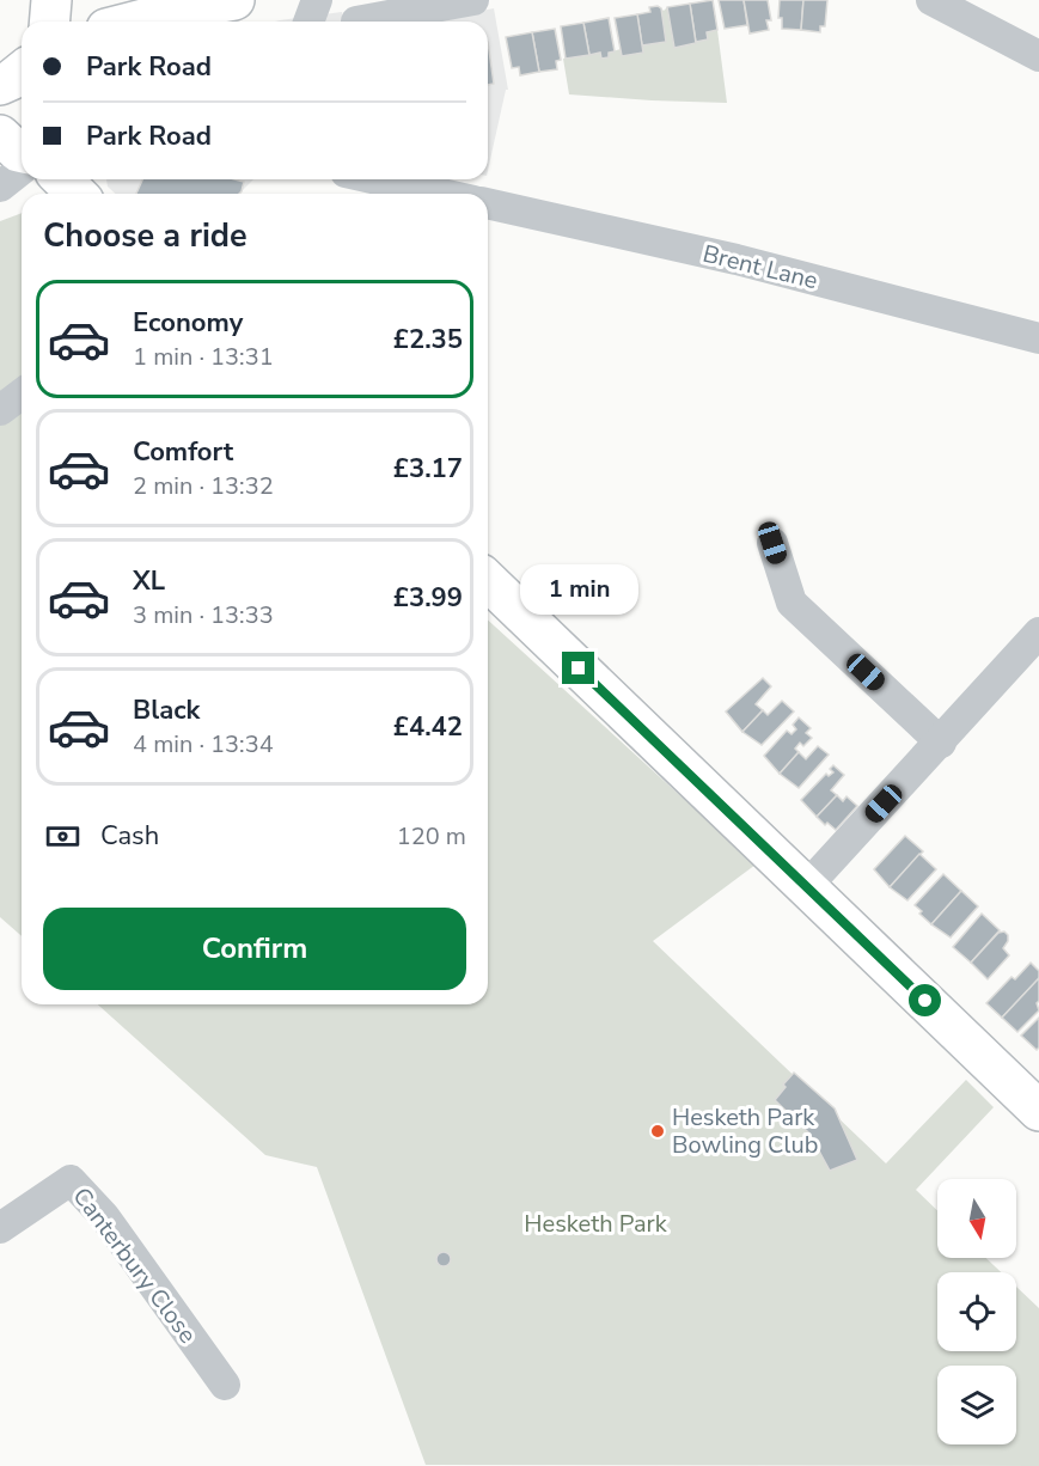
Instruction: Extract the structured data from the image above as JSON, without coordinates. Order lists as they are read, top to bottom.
{
  "streets": {
    "street": ["Brent Lane", "Canterbury Close"]
  },
  "parks": ["Hesketh Park"],
  "places": ["Hesketh Park Bowling Club"],
  "north": "bottom",
  "page": {
    "banner": ["Park Road", "Park Road"],
    "heading": "Choose a ride",
    "list": [
      {
        "name": "Economy",
        "note": "1 min · 13:31",
        "value": "£2.35"
      },
      {
        "name": "Comfort",
        "note": "2 min · 13:32",
        "value": "£3.17"
      },
      {
        "name": "XL",
        "note": "3 min · 13:33",
        "value": "£3.99"
      },
      {
        "name": "Black",
        "note": "4 min · 13:34",
        "value": "£4.42"
      }
    ],
    "bubble": "1 min",
    "pay": ["Cash", "120 m"],
    "buttons": "Confirm"
  }
}
